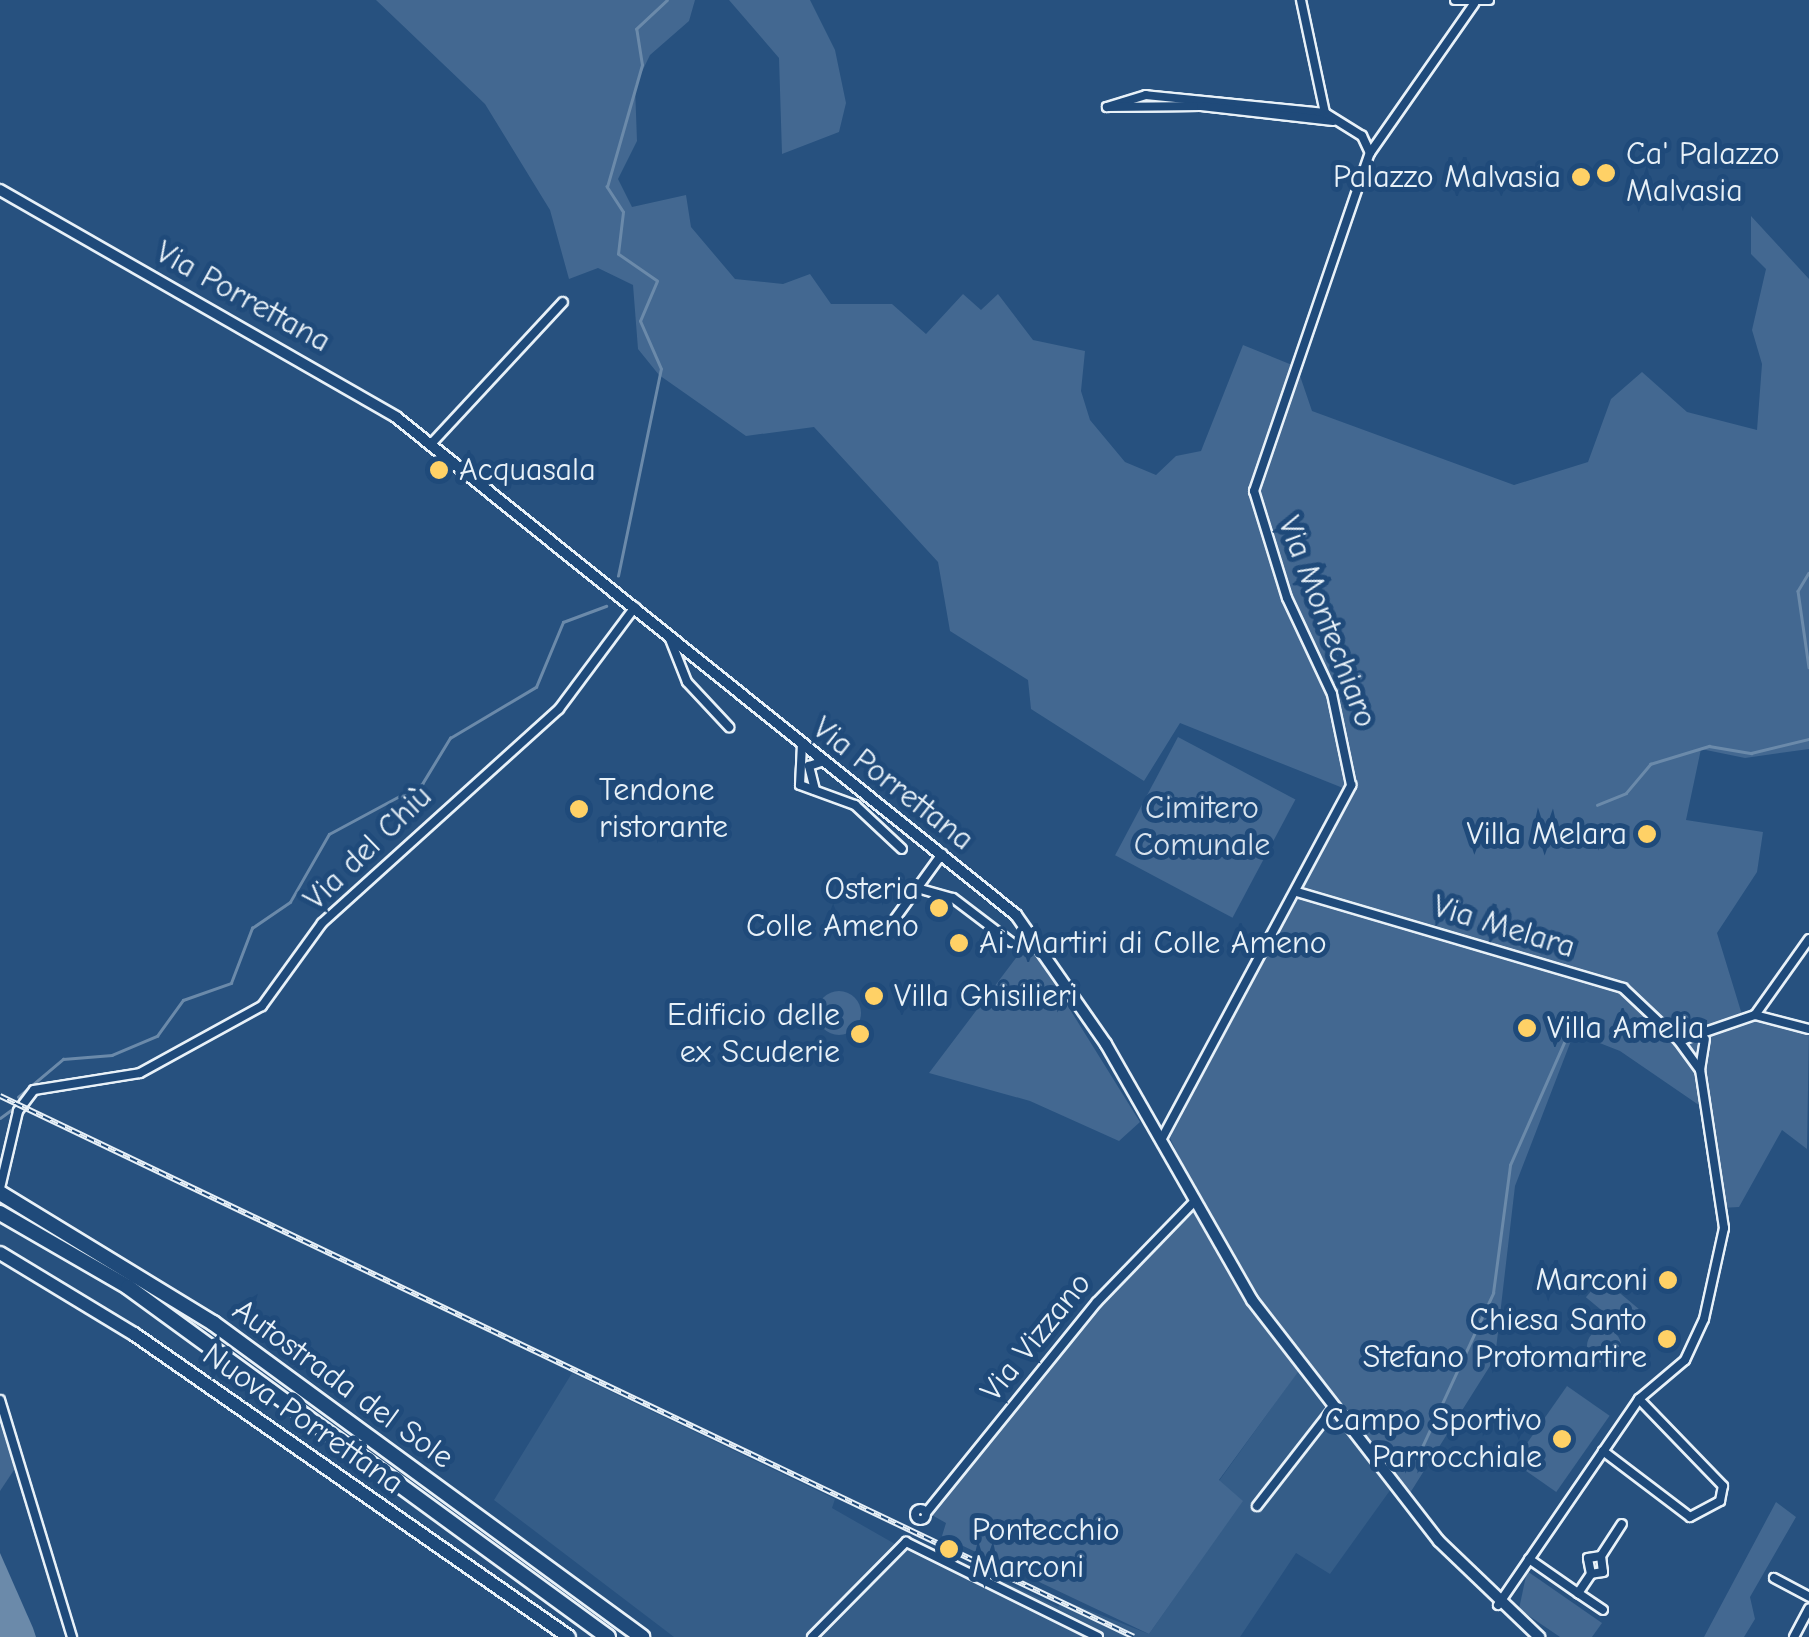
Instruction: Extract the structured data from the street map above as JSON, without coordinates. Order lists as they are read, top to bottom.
{
  "streets": {
    "highway": ["Autostrada del Sole", "Nuova Porrettana"],
    "main road": ["Via Porrettana"],
    "street": [
      "Via Montechiaro",
      "Via del Chiù",
      "Via Melara",
      "Via Vizzano"
    ]
  },
  "crossings": [
    ["Via Porrettana", "Via Montechiaro"],
    ["Via Porrettana", "Via del Chiù"],
    ["Via Porrettana", "Via Vizzano"],
    ["Via Montechiaro", "Via Melara"],
    ["Via del Chiù", "Autostrada del Sole"]
  ],
  "parks": ["Cimitero Comunale"],
  "places": [
    "Ca' Palazzo Malvasia",
    "Palazzo Malvasia",
    "Acquasala",
    "Tendone ristorante",
    "Villa Melara",
    "Osteria Colle Ameno",
    "Ai Martiri di Colle Ameno",
    "Villa Ghisilieri",
    "Villa Amelia",
    "Edificio delle ex Scuderie",
    "Marconi",
    "Chiesa Santo Stefano Protomartire",
    "Campo Sportivo Parrocchiale",
    "Pontecchio Marconi"
  ]
}
